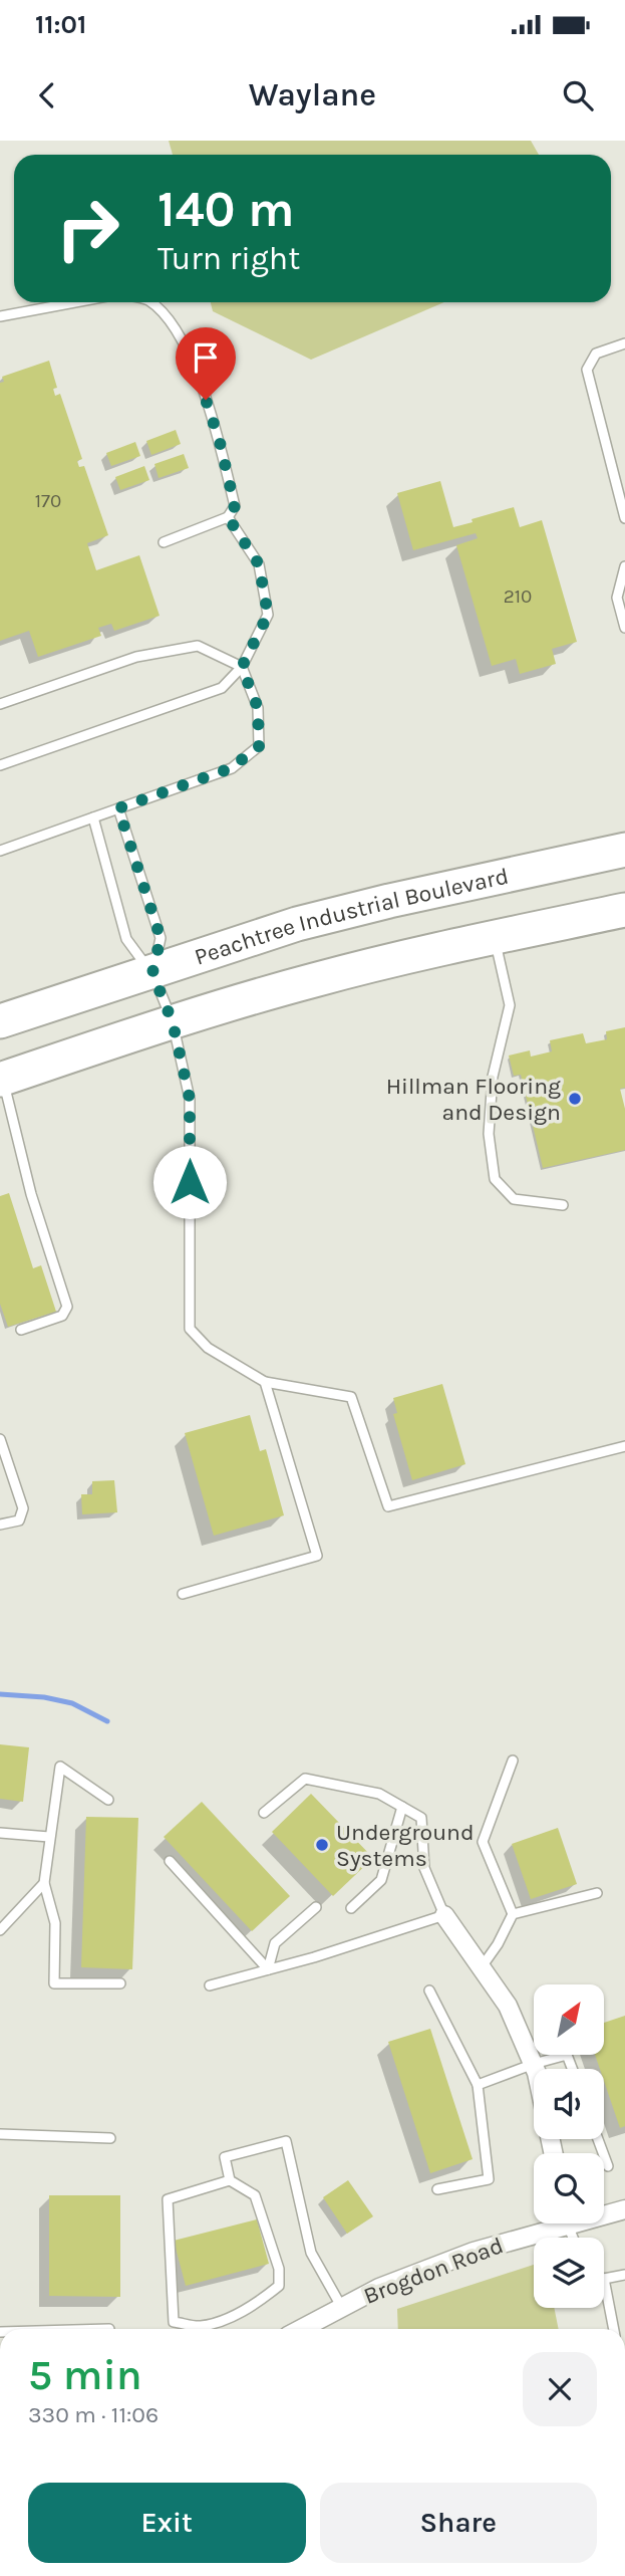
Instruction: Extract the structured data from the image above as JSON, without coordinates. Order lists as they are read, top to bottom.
{
  "streets": {
    "highway": ["Peachtree Industrial Boulevard"],
    "street": ["Brogdon Road"]
  },
  "places": ["Hillman Flooring and Design", "Underground Systems"],
  "house_numbers": ["170", "210"],
  "north": "top right",
  "page": {
    "status": "11:01",
    "header": "Waylane",
    "turn": ["140 m", "Turn right"],
    "heading": ["5 min", "330 m · 11:06"],
    "buttons": ["Exit", "Share"]
  }
}
